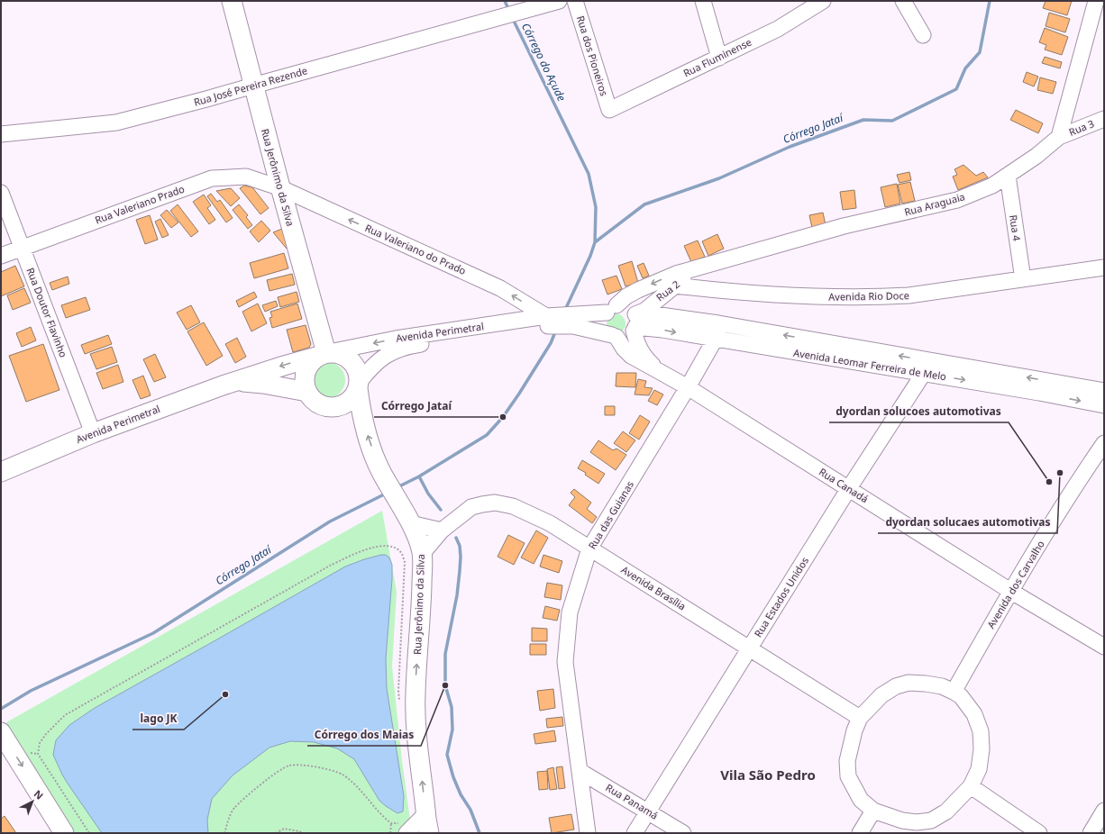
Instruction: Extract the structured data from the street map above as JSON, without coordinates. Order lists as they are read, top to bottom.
{
  "streets": {
    "main road": ["Rua Jerônimo da Silva", "Avenida Perimetral"],
    "street": [
      "Rua dos Pioneiros",
      "Rua Fluminense",
      "Rua José Pereira Rezende",
      "Rua 3",
      "Rua Valeriano Prado",
      "Rua Araguaia",
      "Rua 4",
      "Rua Valeriano do Prado",
      "Rua 2",
      "Avenida Rio Doce",
      "Rua Doutor Flavinho",
      "Avenida Leomar Ferreira de Melo",
      "Rua Canadá",
      "Rua das Guianas",
      "Avenida dos Carvalho",
      "Avenida Brasília",
      "Rua Estados Unidos",
      "Rua Panamá"
    ]
  },
  "crossings": [
    ["Rua dos Pioneiros", "Rua Fluminense"],
    ["Rua José Pereira Rezende", "Rua Jerônimo da Silva"],
    ["Rua 3", "Rua Araguaia"],
    ["Rua Jerônimo da Silva", "Rua Valeriano Prado"],
    ["Rua Jerônimo da Silva", "Rua Valeriano do Prado"],
    ["Rua Jerônimo da Silva", "Avenida Perimetral"],
    ["Rua Jerônimo da Silva", "Avenida Brasília"],
    ["Rua Valeriano Prado", "Rua Valeriano do Prado"],
    ["Rua Valeriano Prado", "Rua Doutor Flavinho"],
    ["Rua Araguaia", "Rua 4"],
    ["Rua Araguaia", "Rua 2"],
    ["Rua Araguaia", "Avenida Leomar Ferreira de Melo"],
    ["Rua Araguaia", "Rua Canadá"],
    ["Rua 4", "Avenida Rio Doce"],
    ["Rua Valeriano do Prado", "Avenida Perimetral"],
    ["Rua 2", "Avenida Rio Doce"],
    ["Rua 2", "Avenida Leomar Ferreira de Melo"],
    ["Rua 2", "Rua Canadá"],
    ["Rua Doutor Flavinho", "Avenida Perimetral"],
    ["Avenida Leomar Ferreira de Melo", "Rua Canadá"],
    ["Avenida Leomar Ferreira de Melo", "Rua das Guianas"],
    ["Avenida Leomar Ferreira de Melo", "Rua Estados Unidos"],
    ["Rua Canadá", "Rua das Guianas"],
    ["Rua Canadá", "Avenida dos Carvalho"],
    ["Rua Canadá", "Rua Estados Unidos"],
    ["Rua das Guianas", "Avenida Brasília"],
    ["Rua das Guianas", "Rua Panamá"],
    ["Avenida Brasília", "Rua Estados Unidos"],
    ["Rua Estados Unidos", "Rua Panamá"]
  ],
  "one_way": ["Rua Jerônimo da Silva", "Rua Valeriano do Prado"],
  "districts": ["Vila São Pedro"],
  "water": ["Córrego do Açude", "Córrego Jataí"],
  "places": [
    "Córrego Jataí",
    "dyordan solucaes automotivas",
    "dyordan solucoes automotivas",
    "Córrego dos Maias",
    "lago JK"
  ],
  "north": "top right"
}
